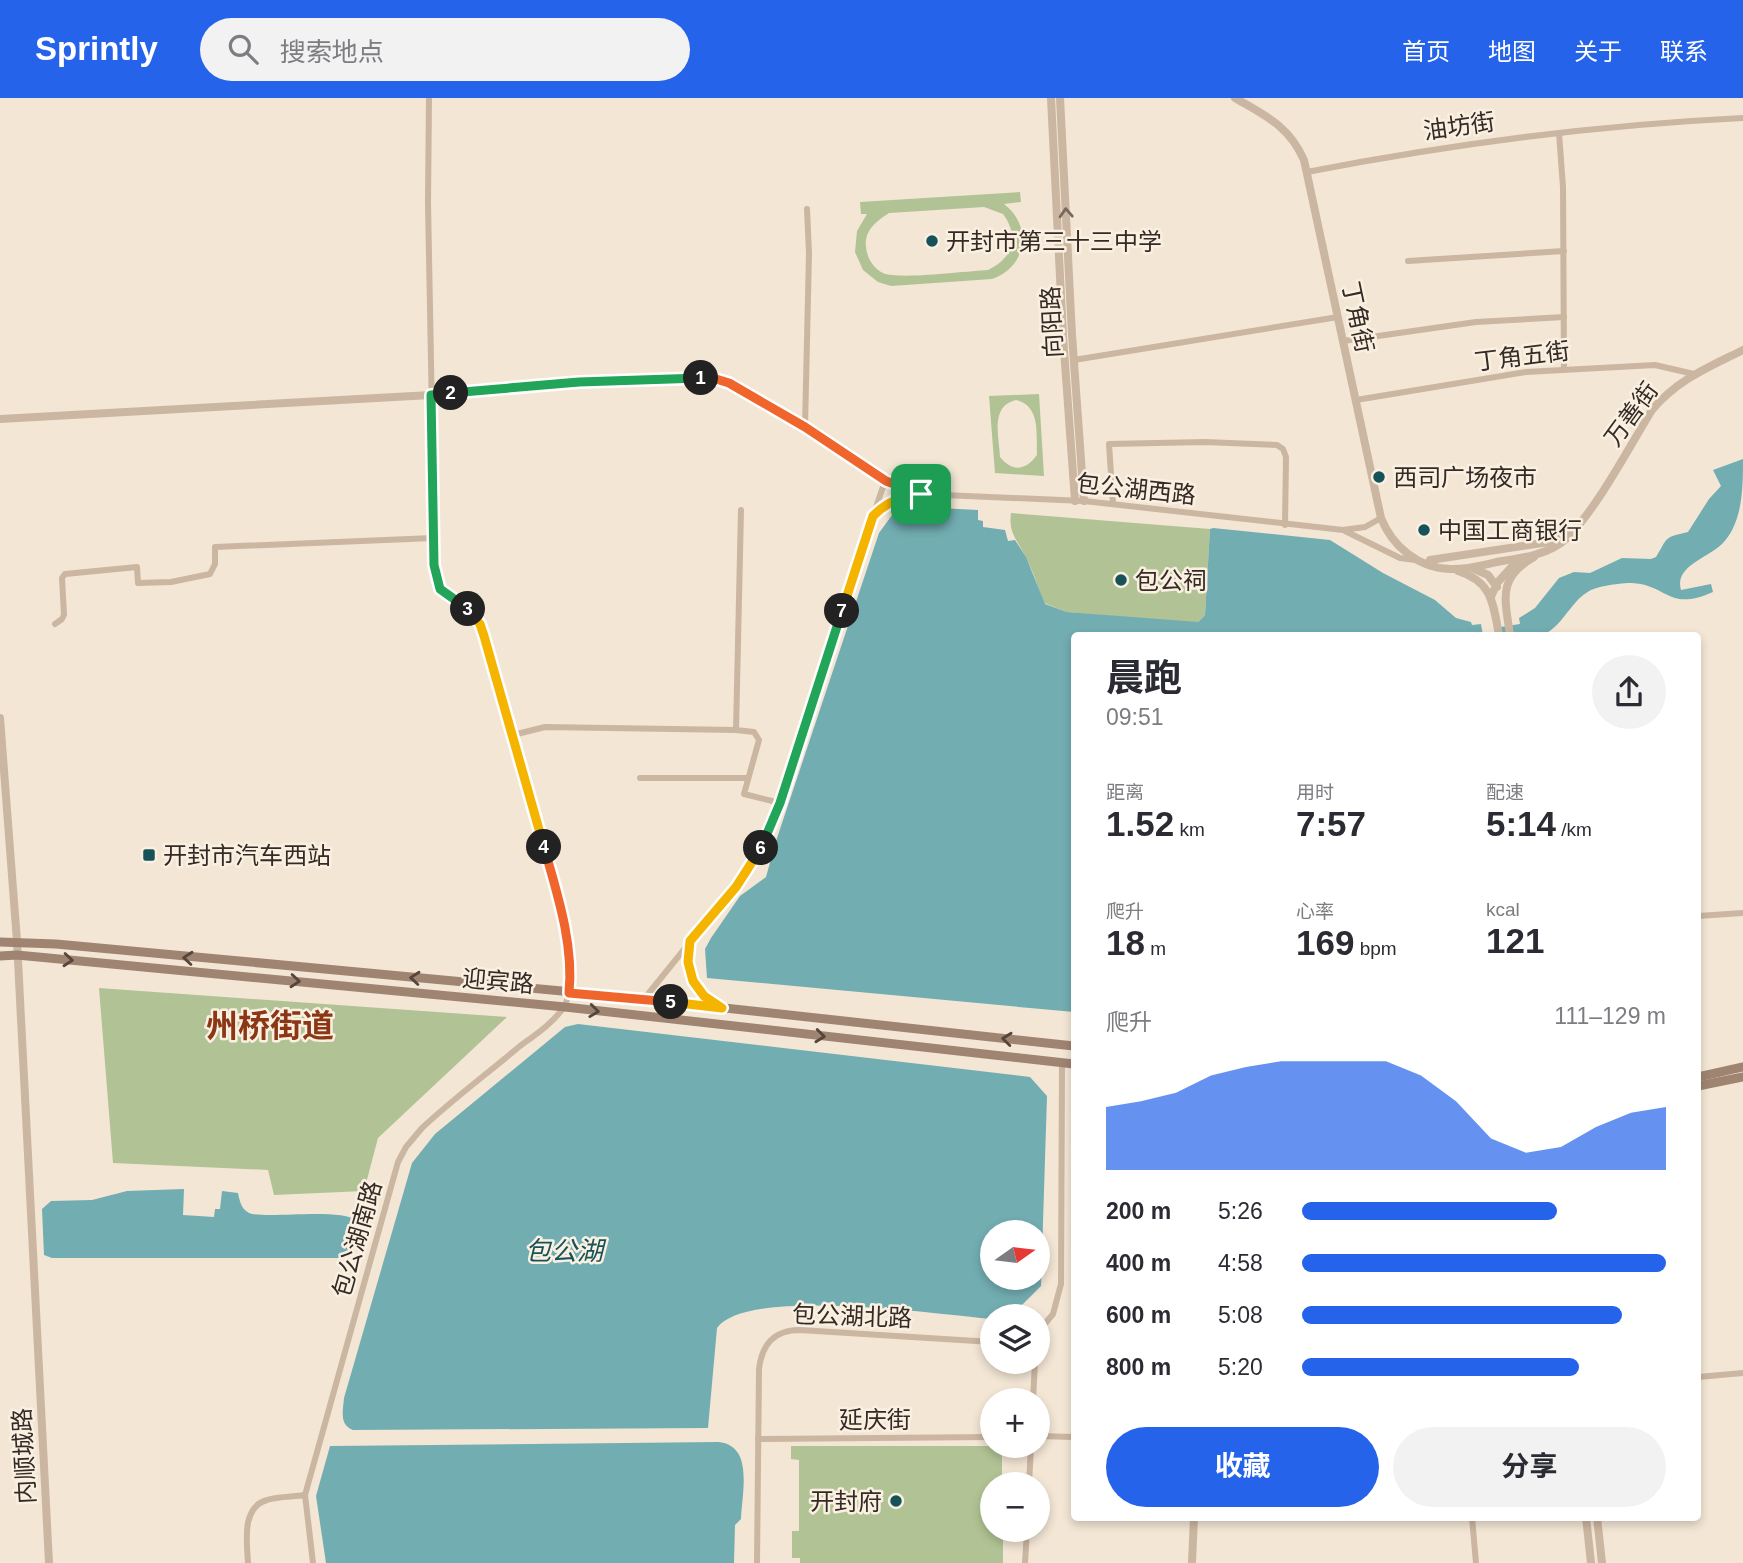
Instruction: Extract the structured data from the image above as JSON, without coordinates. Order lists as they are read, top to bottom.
{
  "streets": {
    "main road": ["迎宾路"],
    "street": [
      "油坊街",
      "丁角街",
      "向阳路",
      "丁角五街",
      "万善街",
      "包公湖西路",
      "包公湖南路",
      "包公湖北路",
      "延庆街",
      "内顺城路"
    ]
  },
  "crossings": [
    ["油坊街", "丁角街"],
    ["丁角街", "丁角五街"],
    ["丁角街", "万善街"],
    ["丁角街", "包公湖西路"],
    ["向阳路", "包公湖西路"],
    ["丁角五街", "万善街"],
    ["迎宾路", "包公湖南路"],
    ["迎宾路", "内顺城路"],
    ["包公湖北路", "延庆街"]
  ],
  "districts": ["州桥街道"],
  "water": ["包公湖"],
  "places": {
    "other": [
      "开封市第三十三中学",
      "西司广场夜市",
      "中国工商银行",
      "包公祠",
      "开封府"
    ],
    "transit": ["开封市汽车西站"]
  },
  "north": "right",
  "page": {
    "header": "Sprintly",
    "search": "搜索地点",
    "nav": [
      "首页",
      "地图",
      "关于",
      "联系"
    ],
    "pins": [
      "1",
      "2",
      "3",
      "7",
      "4",
      "6",
      "5"
    ],
    "heading": ["晨跑", "09:51"],
    "stats": [
      ["距离", "1.52 km"],
      ["用时", "7:57"],
      ["配速", "5:14 /km"],
      ["爬升", "18 m"],
      ["心率", "169 bpm"],
      ["kcal", "121"]
    ],
    "chart": ["爬升", "111–129 m"],
    "list": [
      {
        "name": "200 m",
        "note": "5:26"
      },
      {
        "name": "400 m",
        "note": "4:58"
      },
      {
        "name": "600 m",
        "note": "5:08"
      },
      {
        "name": "800 m",
        "note": "5:20"
      }
    ],
    "map_buttons": ["+", "−"],
    "buttons": ["收藏", "分享"]
  }
}
